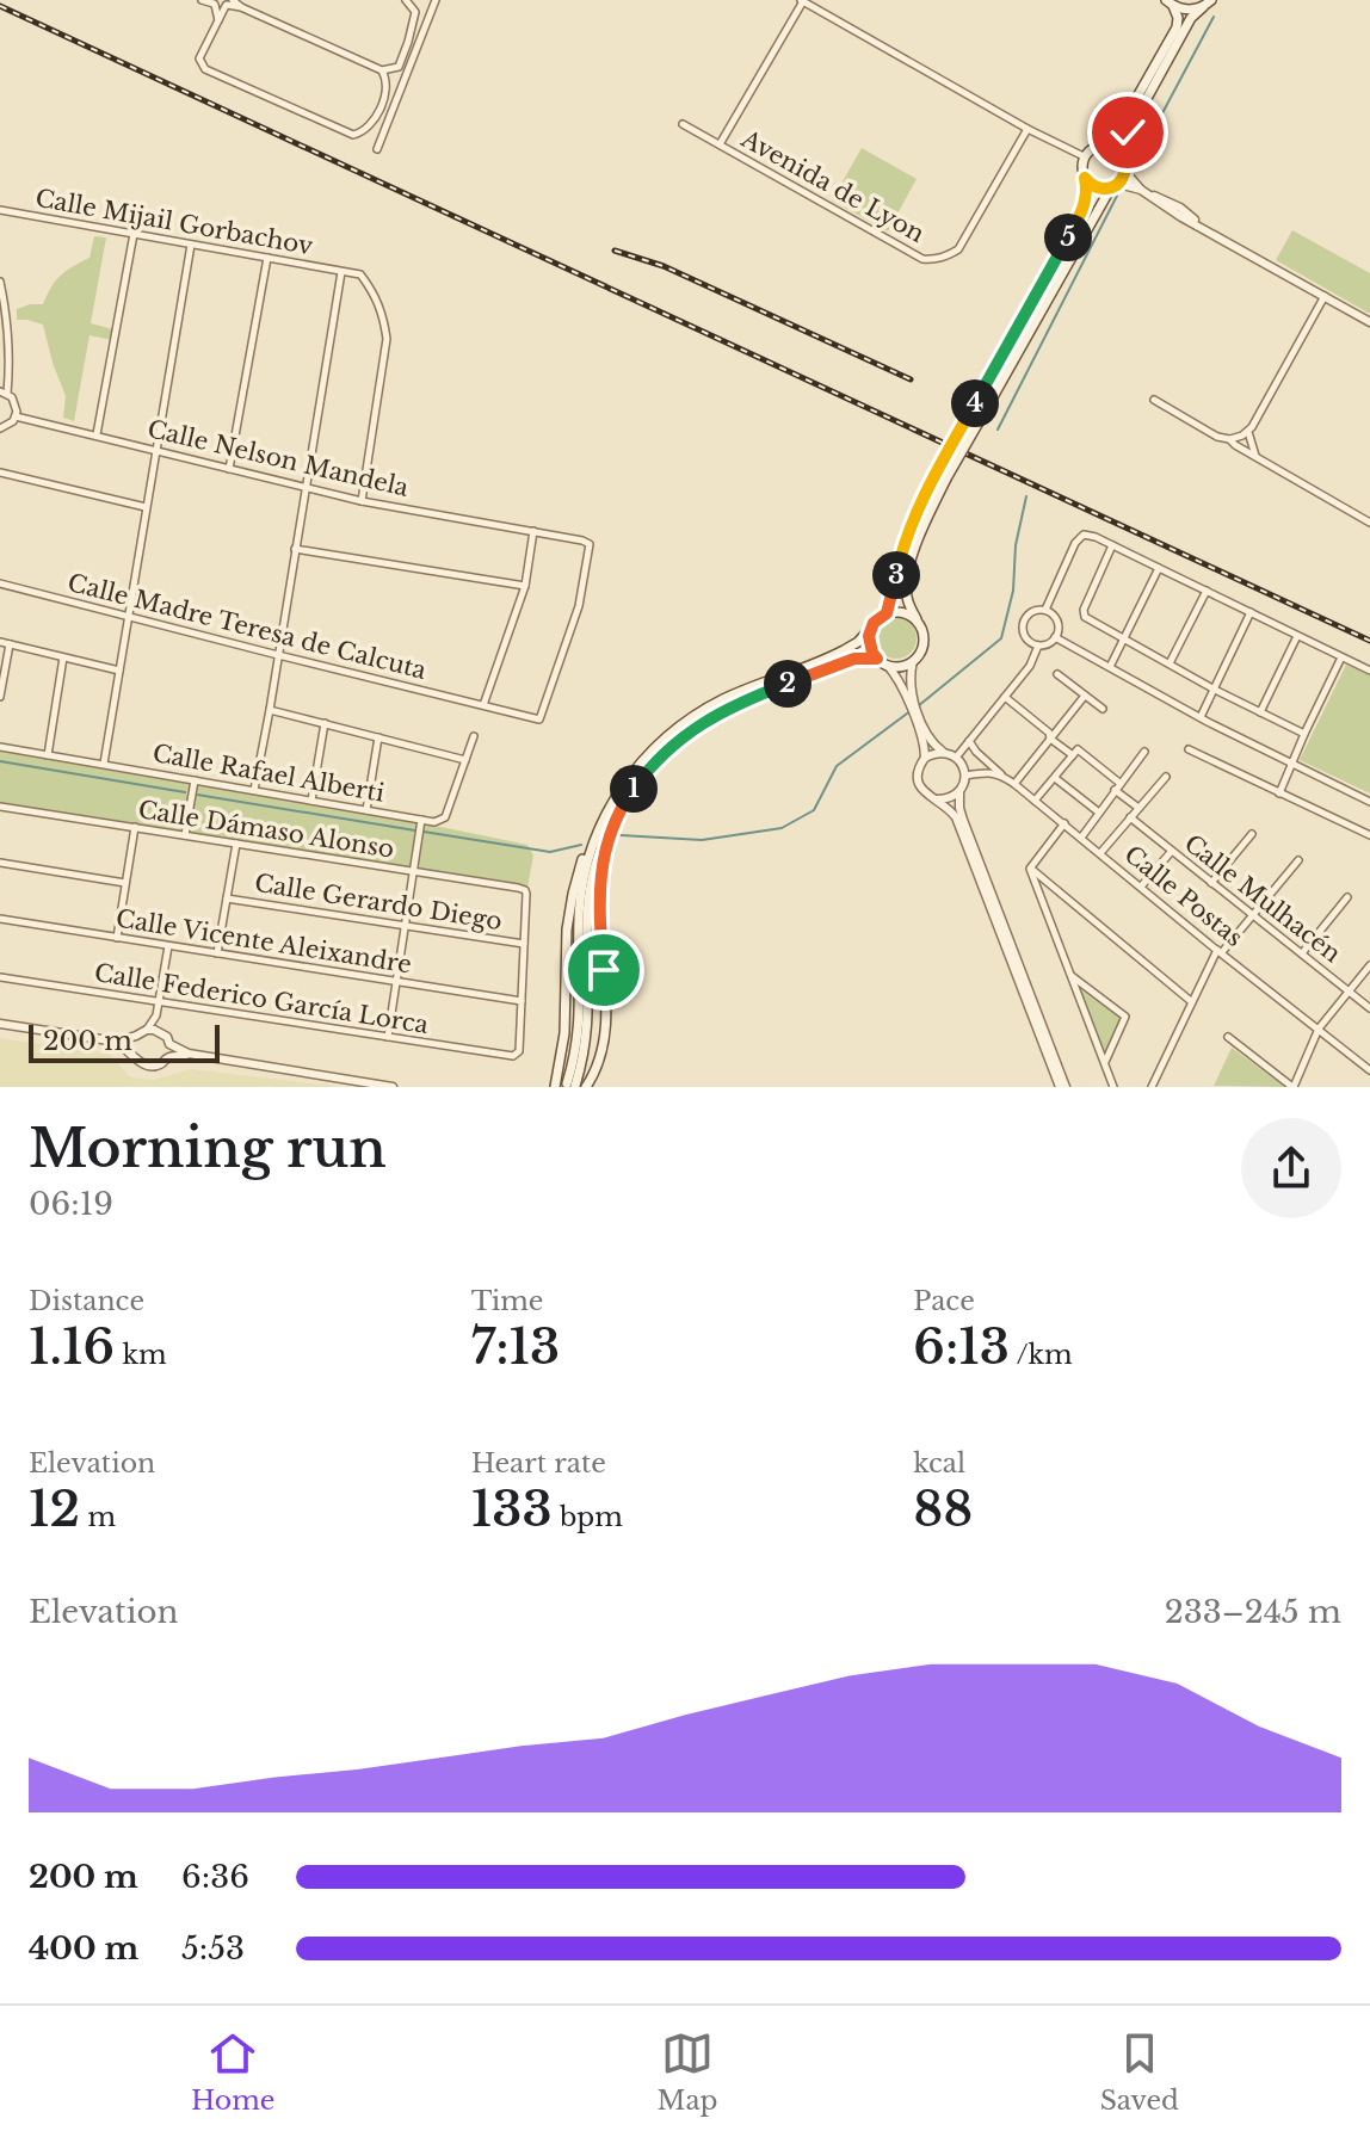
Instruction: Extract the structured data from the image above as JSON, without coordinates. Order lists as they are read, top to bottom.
{
  "streets": {
    "street": [
      "Avenida de Lyon",
      "Calle Mijail Gorbachov",
      "Calle Nelson Mandela",
      "Calle Madre Teresa de Calcuta",
      "Calle Rafael Alberti",
      "Calle Dámaso Alonso",
      "Calle Postas",
      "Calle Mulhacén",
      "Calle Gerardo Diego",
      "Calle Vicente Aleixandre",
      "Calle Federico García Lorca"
    ]
  },
  "crossings": [
    ["Calle Nelson Mandela", "Calle Madre Teresa de Calcuta"],
    ["Calle Dámaso Alonso", "Calle Gerardo Diego"],
    ["Calle Vicente Aleixandre", "Calle Federico García Lorca"]
  ],
  "scale_bar": "200 m",
  "page": {
    "pins": [
      "5",
      "4",
      "3",
      "2",
      "1"
    ],
    "scale": "200 m",
    "heading": ["Morning run", "06:19"],
    "stats": [
      ["Distance", "1.16 km"],
      ["Time", "7:13"],
      ["Pace", "6:13 /km"],
      ["Elevation", "12 m"],
      ["Heart rate", "133 bpm"],
      ["kcal", "88"]
    ],
    "chart": ["Elevation", "233–245 m"],
    "list": [
      {
        "name": "200 m",
        "note": "6:36"
      },
      {
        "name": "400 m",
        "note": "5:53"
      }
    ],
    "tabs": ["Home", "Map", "Saved"]
  }
}
